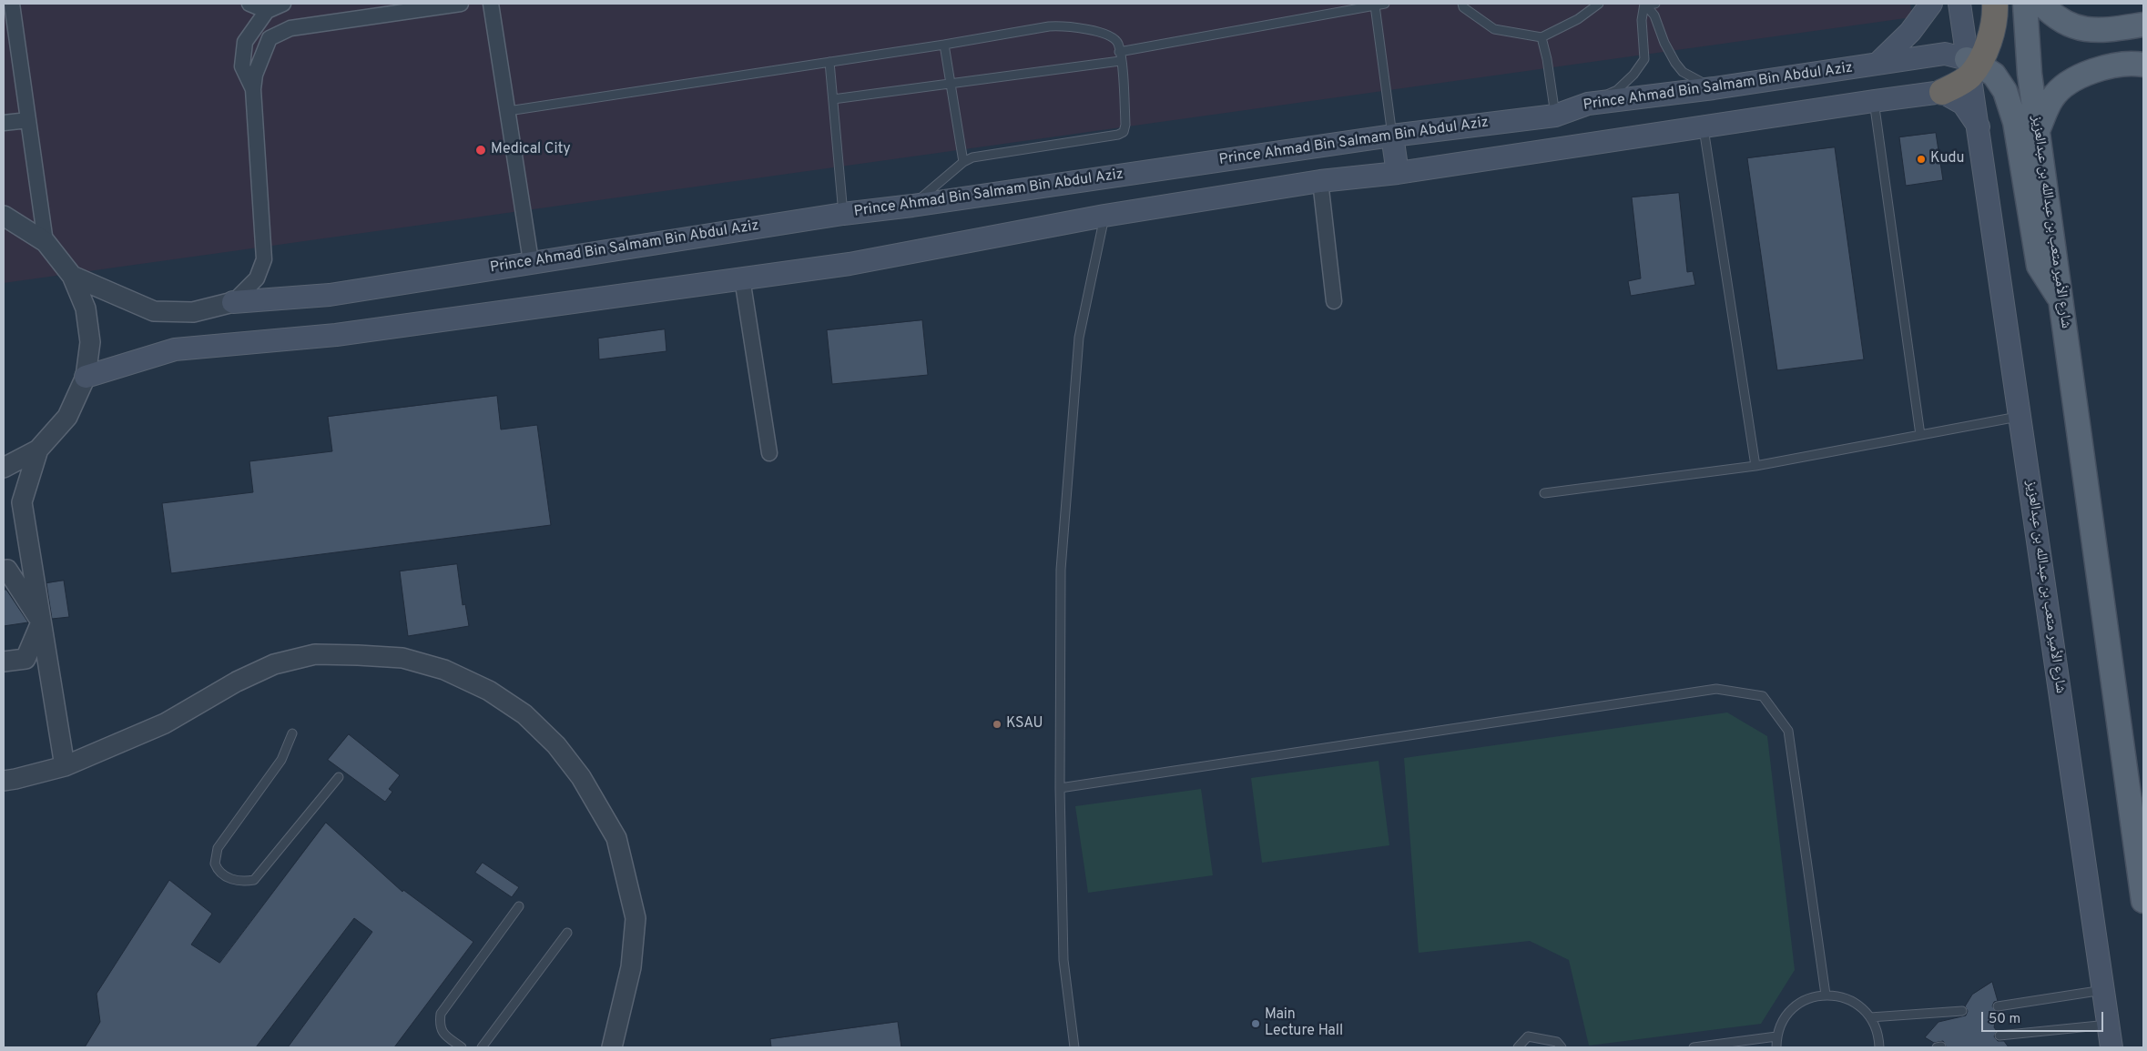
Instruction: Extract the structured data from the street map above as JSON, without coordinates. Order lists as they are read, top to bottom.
{
  "streets": {
    "main road": ["Prince Ahmad Bin Salmam Bin Abdul Aziz", "شارع الأمير متعب بن عبدالله بن عبدالعزيز"]
  },
  "crossings": [
    ["Prince Ahmad Bin Salmam Bin Abdul Aziz", "شارع الأمير متعب بن عبدالله بن عبدالعزيز"]
  ],
  "places": [
    "Medical City",
    "Kudu",
    "KSAU",
    "Main Lecture Hall"
  ],
  "scale_bar": "50 m"
}
